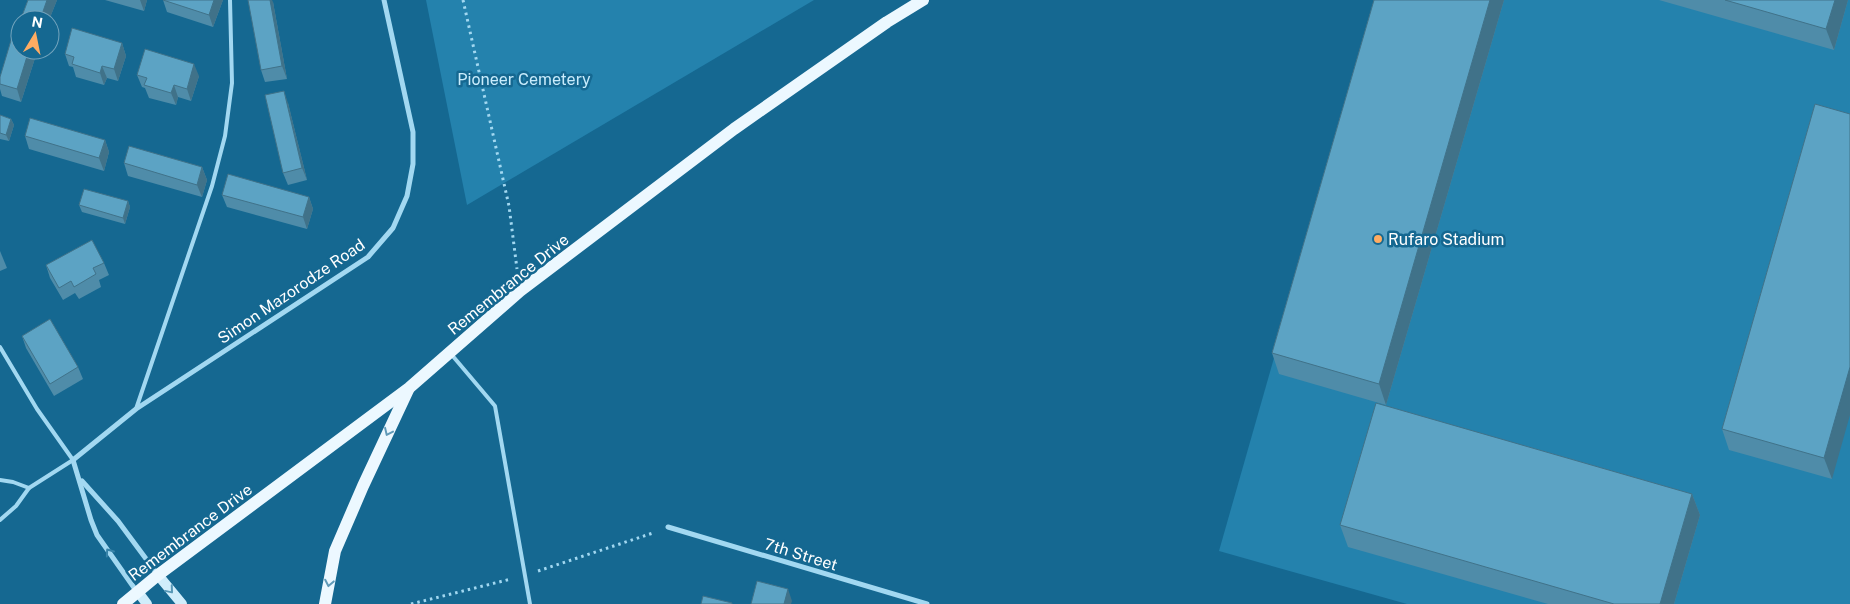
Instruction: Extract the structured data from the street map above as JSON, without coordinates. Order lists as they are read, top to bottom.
{
  "streets": {
    "main road": ["Remembrance Drive"],
    "street": ["Simon Mazorodze Road", "7th Street"]
  },
  "parks": ["Pioneer Cemetery"],
  "places": ["Rufaro Stadium"],
  "north": "top"
}
